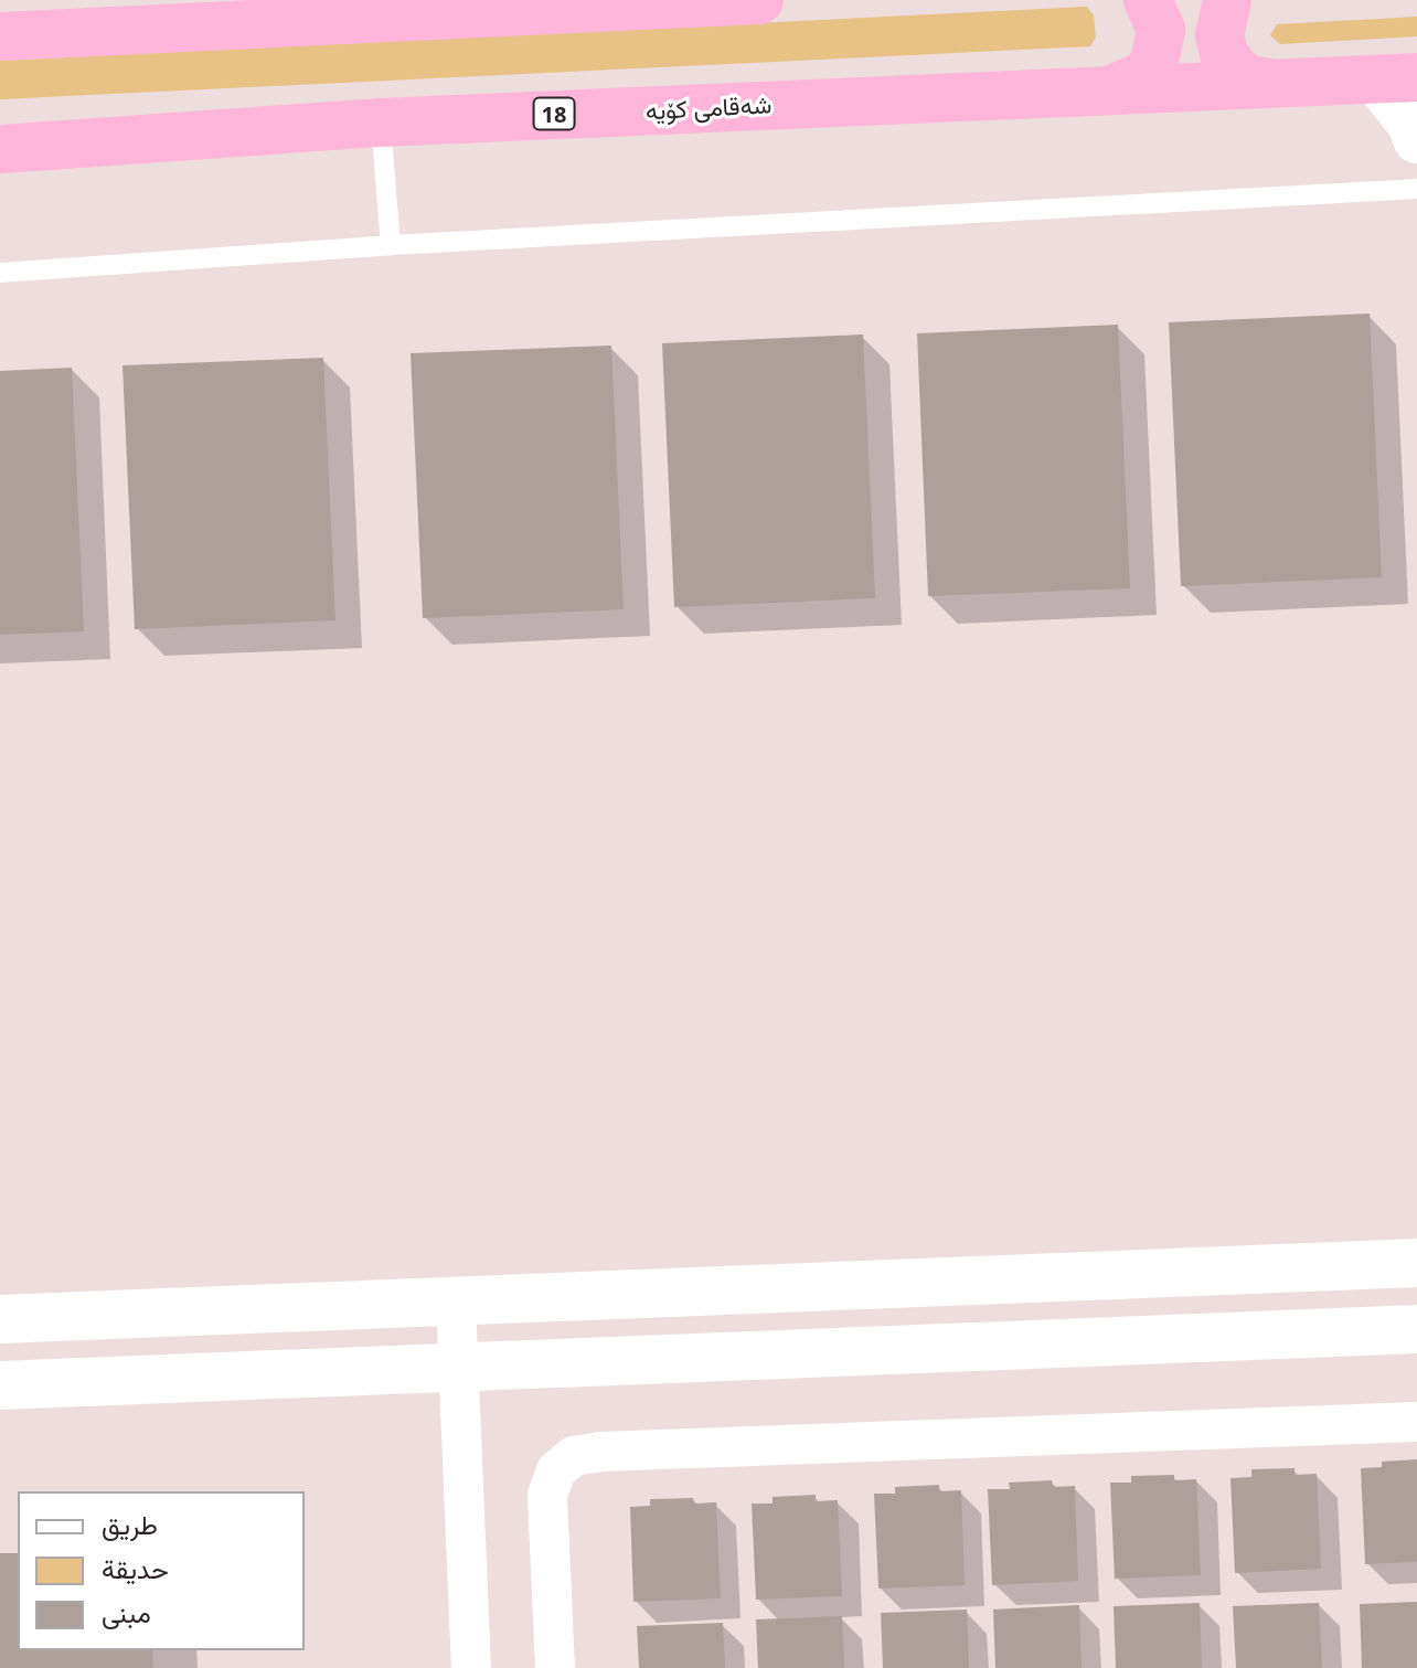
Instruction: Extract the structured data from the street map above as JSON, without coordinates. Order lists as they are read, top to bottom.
{
  "streets": {
    "highway": ["شەقامی کۆیە", "18"]
  },
  "legend": ["طريق", "حديقة", "مبنى"]
}
